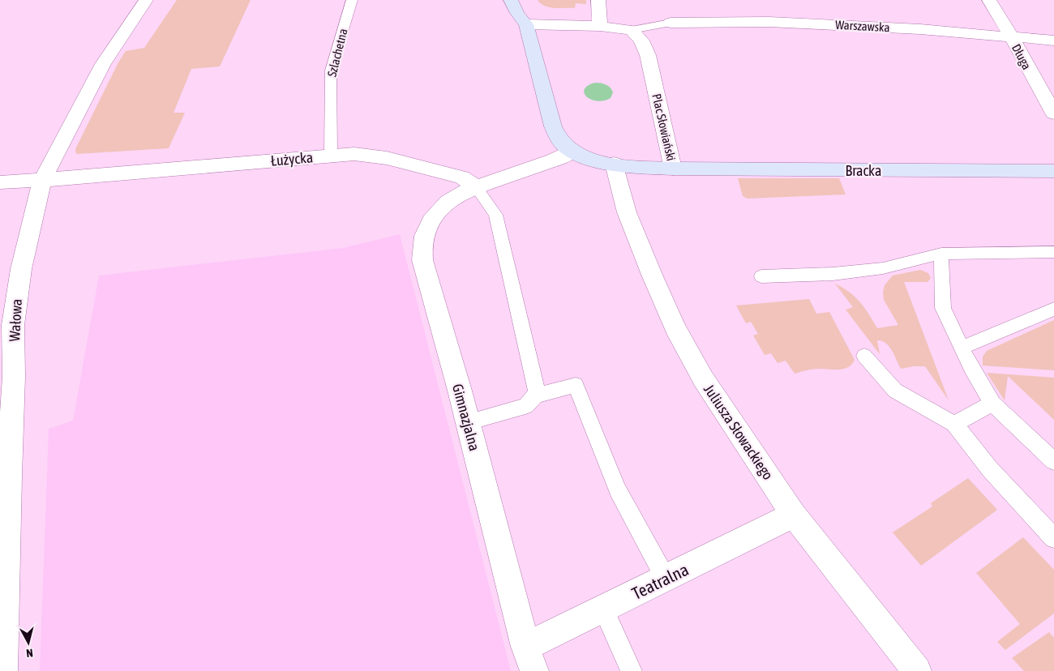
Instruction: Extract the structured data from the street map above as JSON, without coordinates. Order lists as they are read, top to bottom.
{
  "streets": {
    "street": [
      "Warszawska",
      "Długa",
      "Plac Słowiański",
      "Łużycka",
      "Bracka",
      "Wałowa",
      "Gimnazjalna",
      "Juliusza Słowackiego",
      "Teatralna"
    ],
    "lane": ["Szlachetna"]
  },
  "crossings": [
    ["Warszawska", "Długa"],
    ["Szlachetna", "Łużycka"],
    ["Plac Słowiański", "Bracka"],
    ["Plac Słowiański", "Juliusza Słowackiego"],
    ["Łużycka", "Wałowa"],
    ["Łużycka", "Gimnazjalna"],
    ["Gimnazjalna", "Teatralna"],
    ["Juliusza Słowackiego", "Teatralna"]
  ],
  "north": "bottom"
}
